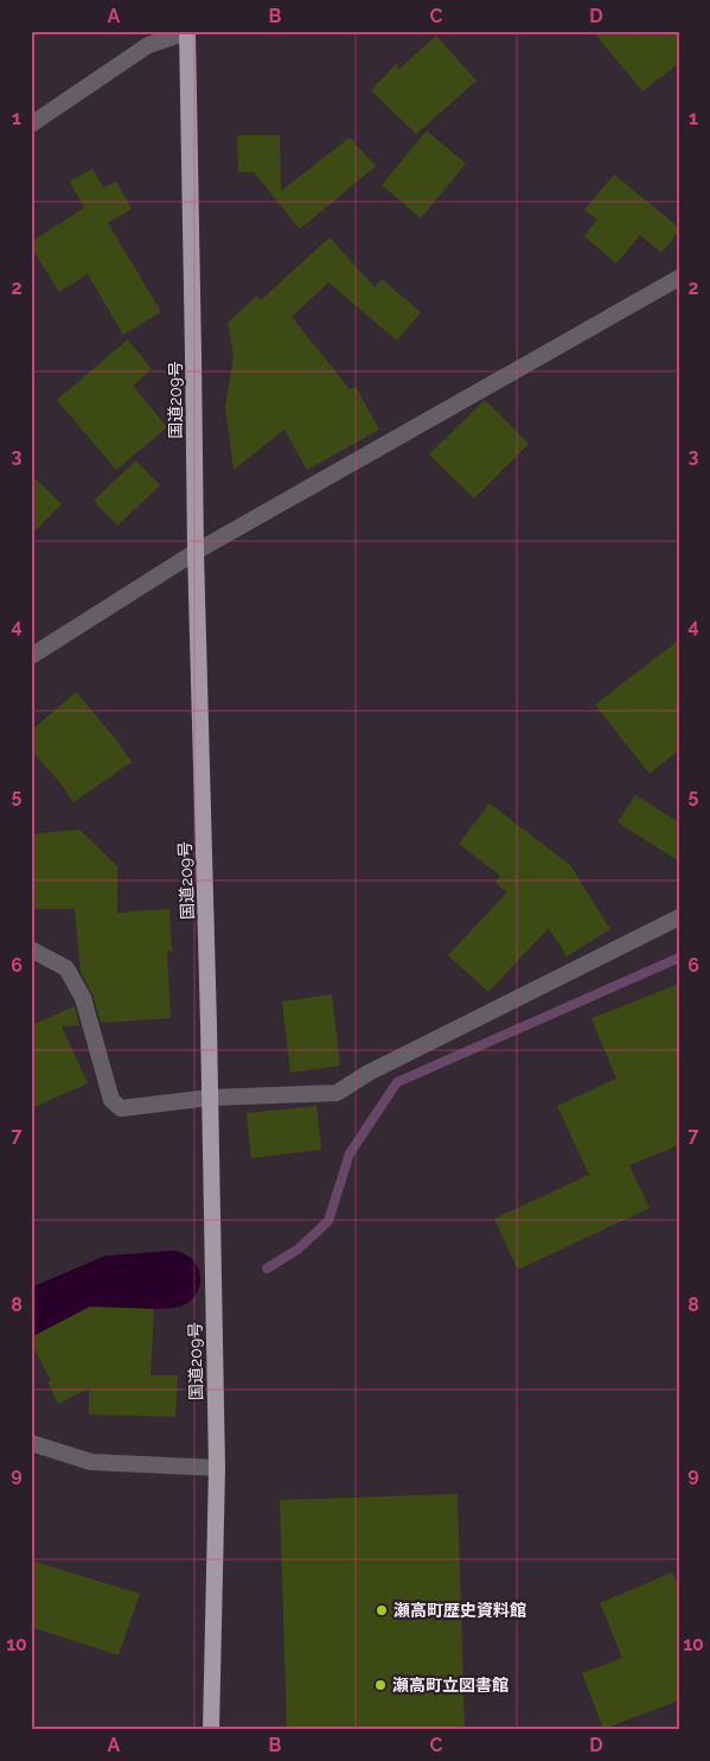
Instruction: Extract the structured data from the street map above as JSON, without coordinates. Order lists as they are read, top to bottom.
{
  "streets": {
    "highway": ["国道209号"]
  },
  "places": ["瀬高町歴史資料館", "瀬高町立図書館"],
  "grid": {
    "columns": [
      "A",
      "B",
      "C",
      "D"
    ],
    "rows": [
      "1",
      "2",
      "3",
      "4",
      "5",
      "6",
      "7",
      "8",
      "9",
      "10"
    ]
  }
}
